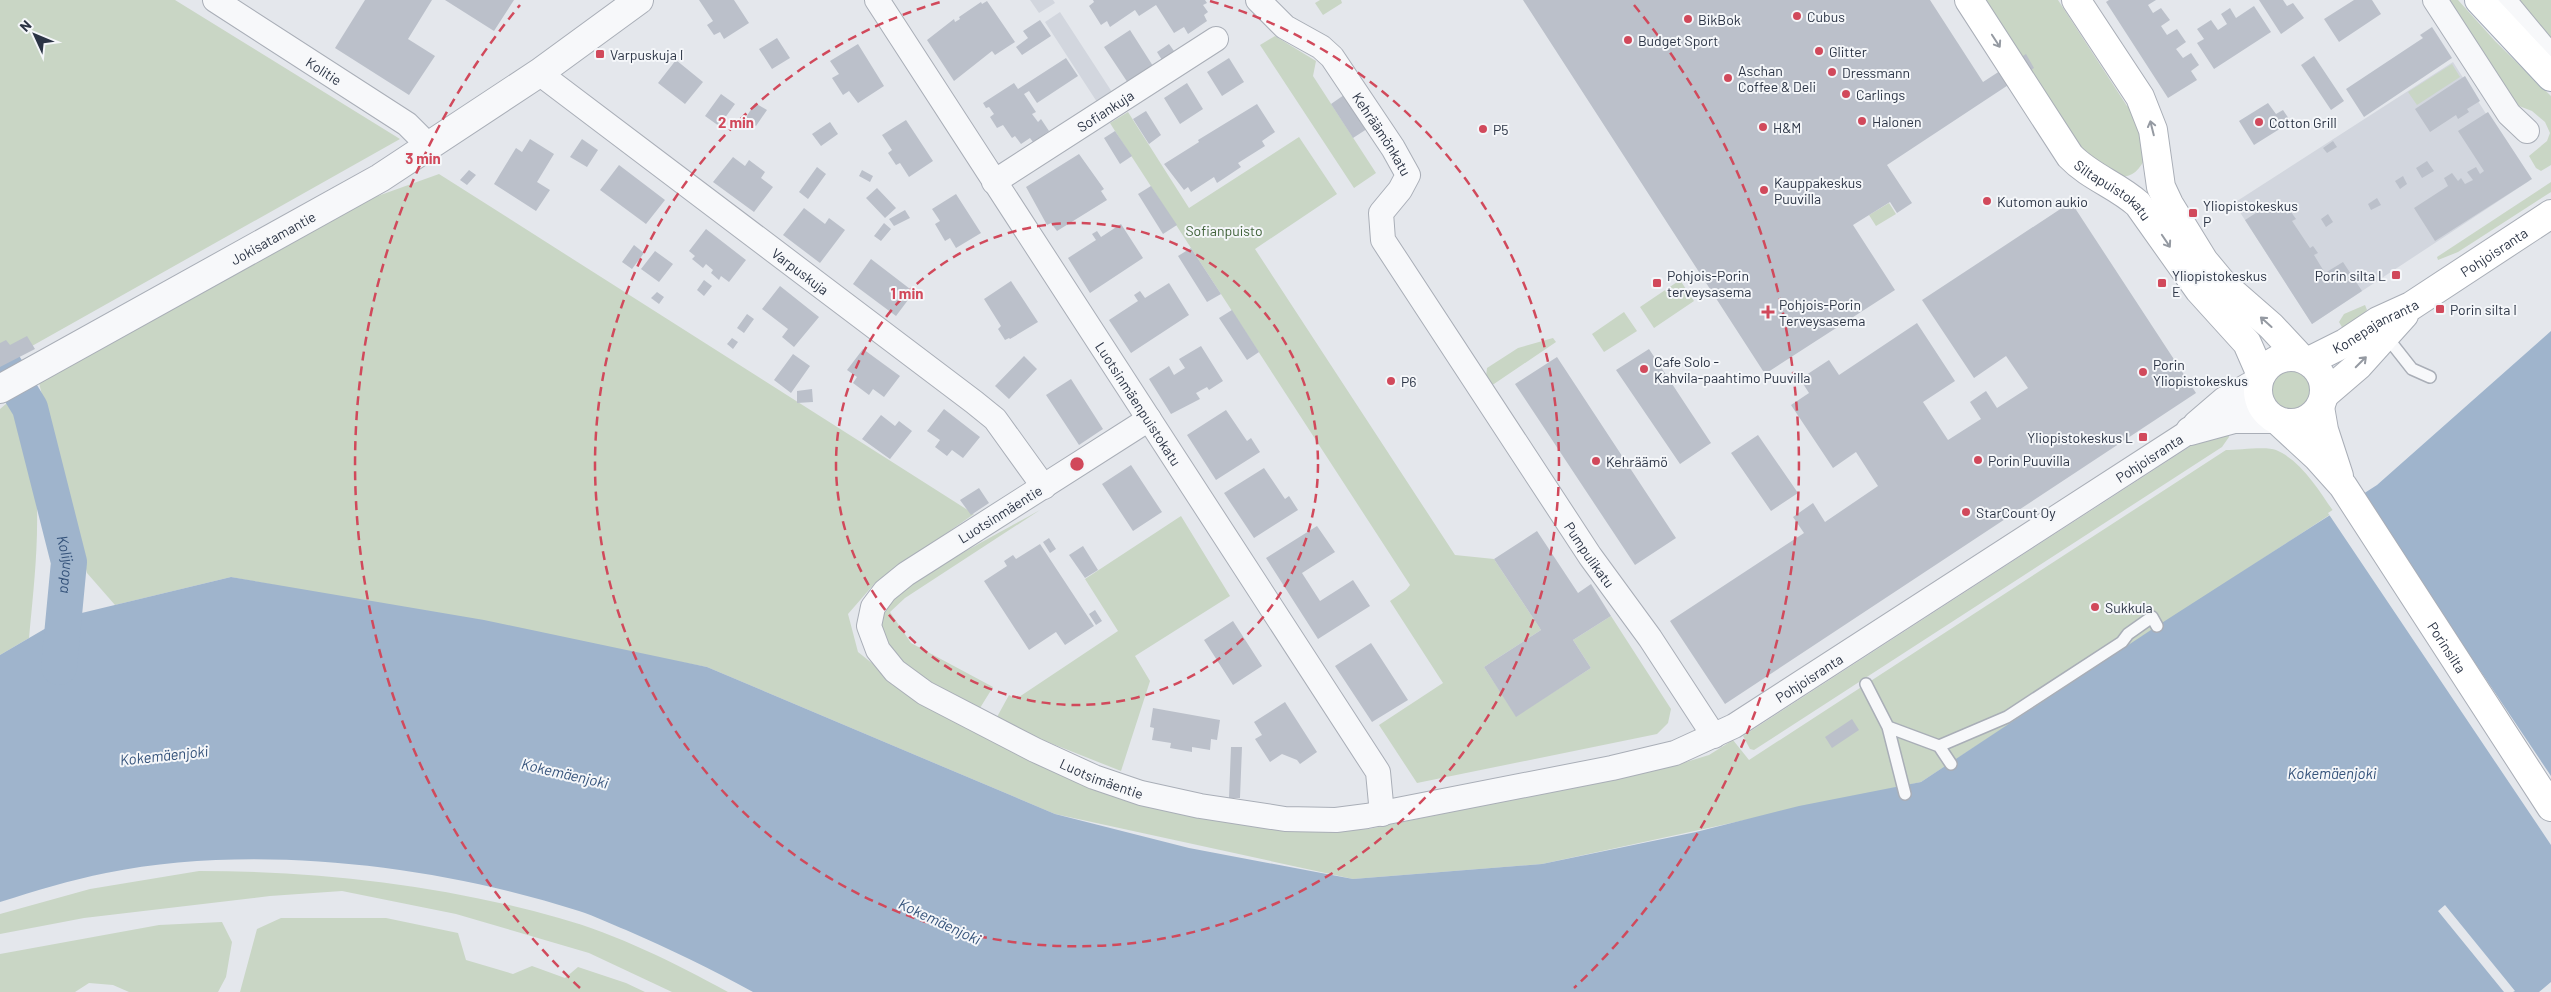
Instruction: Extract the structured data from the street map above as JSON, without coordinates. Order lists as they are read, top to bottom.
{
  "streets": {
    "main road": [
      "Siltapuistokatu",
      "Pohjoisranta",
      "Konepajanranta",
      "Porinsilta"
    ],
    "street": [
      "Kolitie",
      "Sofiankuja",
      "Kehräämönkatu",
      "Jokisatamantie",
      "Varpuskuja",
      "Luotsinmäenpuistokatu",
      "Luotsinmäentie",
      "Pumpulikatu",
      "Luotsimäentie"
    ]
  },
  "crossings": [
    ["Kolitie", "Jokisatamantie"],
    ["Sofiankuja", "Luotsinmäenpuistokatu"],
    ["Kehräämönkatu", "Pumpulikatu"],
    ["Siltapuistokatu", "Pohjoisranta"],
    ["Siltapuistokatu", "Konepajanranta"],
    ["Siltapuistokatu", "Porinsilta"],
    ["Jokisatamantie", "Varpuskuja"],
    ["Pohjoisranta", "Konepajanranta"],
    ["Pohjoisranta", "Luotsinmäenpuistokatu"],
    ["Pohjoisranta", "Pumpulikatu"],
    ["Pohjoisranta", "Porinsilta"],
    ["Pohjoisranta", "Luotsimäentie"],
    ["Varpuskuja", "Luotsinmäentie"],
    ["Konepajanranta", "Porinsilta"],
    ["Luotsinmäenpuistokatu", "Luotsinmäentie"],
    ["Luotsinmäenpuistokatu", "Luotsimäentie"],
    ["Luotsinmäentie", "Luotsimäentie"]
  ],
  "water": ["Kolijuopa", "Kokemäenjoki"],
  "parks": ["Sofianpuisto"],
  "places": {
    "other": [
      "Cubus",
      "BikBok",
      "Budget Sport",
      "Glitter",
      "Dressmann",
      "Aschan Coffee & Deli",
      "Carlings",
      "Halonen",
      "Cotton Grill",
      "H&M",
      "P5",
      "Kauppakeskus Puuvilla",
      "Kutomon aukio",
      "Cafe Solo - Kahvila-paahtimo Puuvilla",
      "Porin Yliopistokeskus",
      "P6",
      "Porin Puuvilla",
      "Kehräämö",
      "StarCount Oy",
      "Sukkula"
    ],
    "transit": [
      "Varpuskuja I",
      "Yliopistokeskus P",
      "Porin silta L",
      "Pohjois-Porin terveysasema",
      "Yliopistokeskus E",
      "Porin silta I",
      "Yliopistokeskus L"
    ],
    "health": ["Pohjois-Porin Terveysasema"]
  },
  "north": "top left",
  "rings": ["2 min", "3 min", "1 min"]
}
